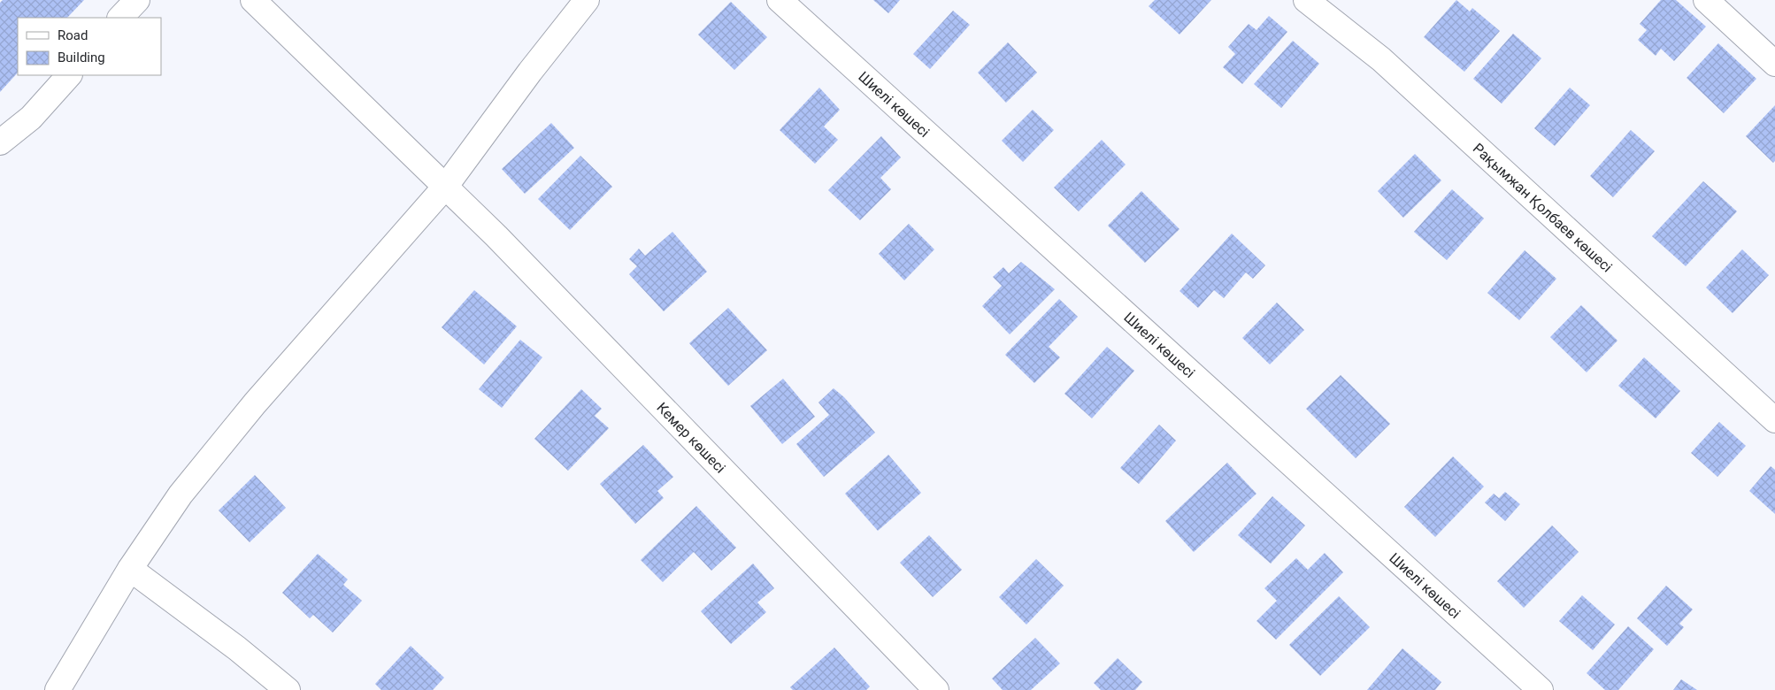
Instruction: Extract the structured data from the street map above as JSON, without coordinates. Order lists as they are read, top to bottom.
{
  "streets": {
    "street": ["Шиелі көшесі", "Рақымжан Қолбаев көшесі", "Кемер көшесі"]
  },
  "legend": ["Road", "Building"]
}
